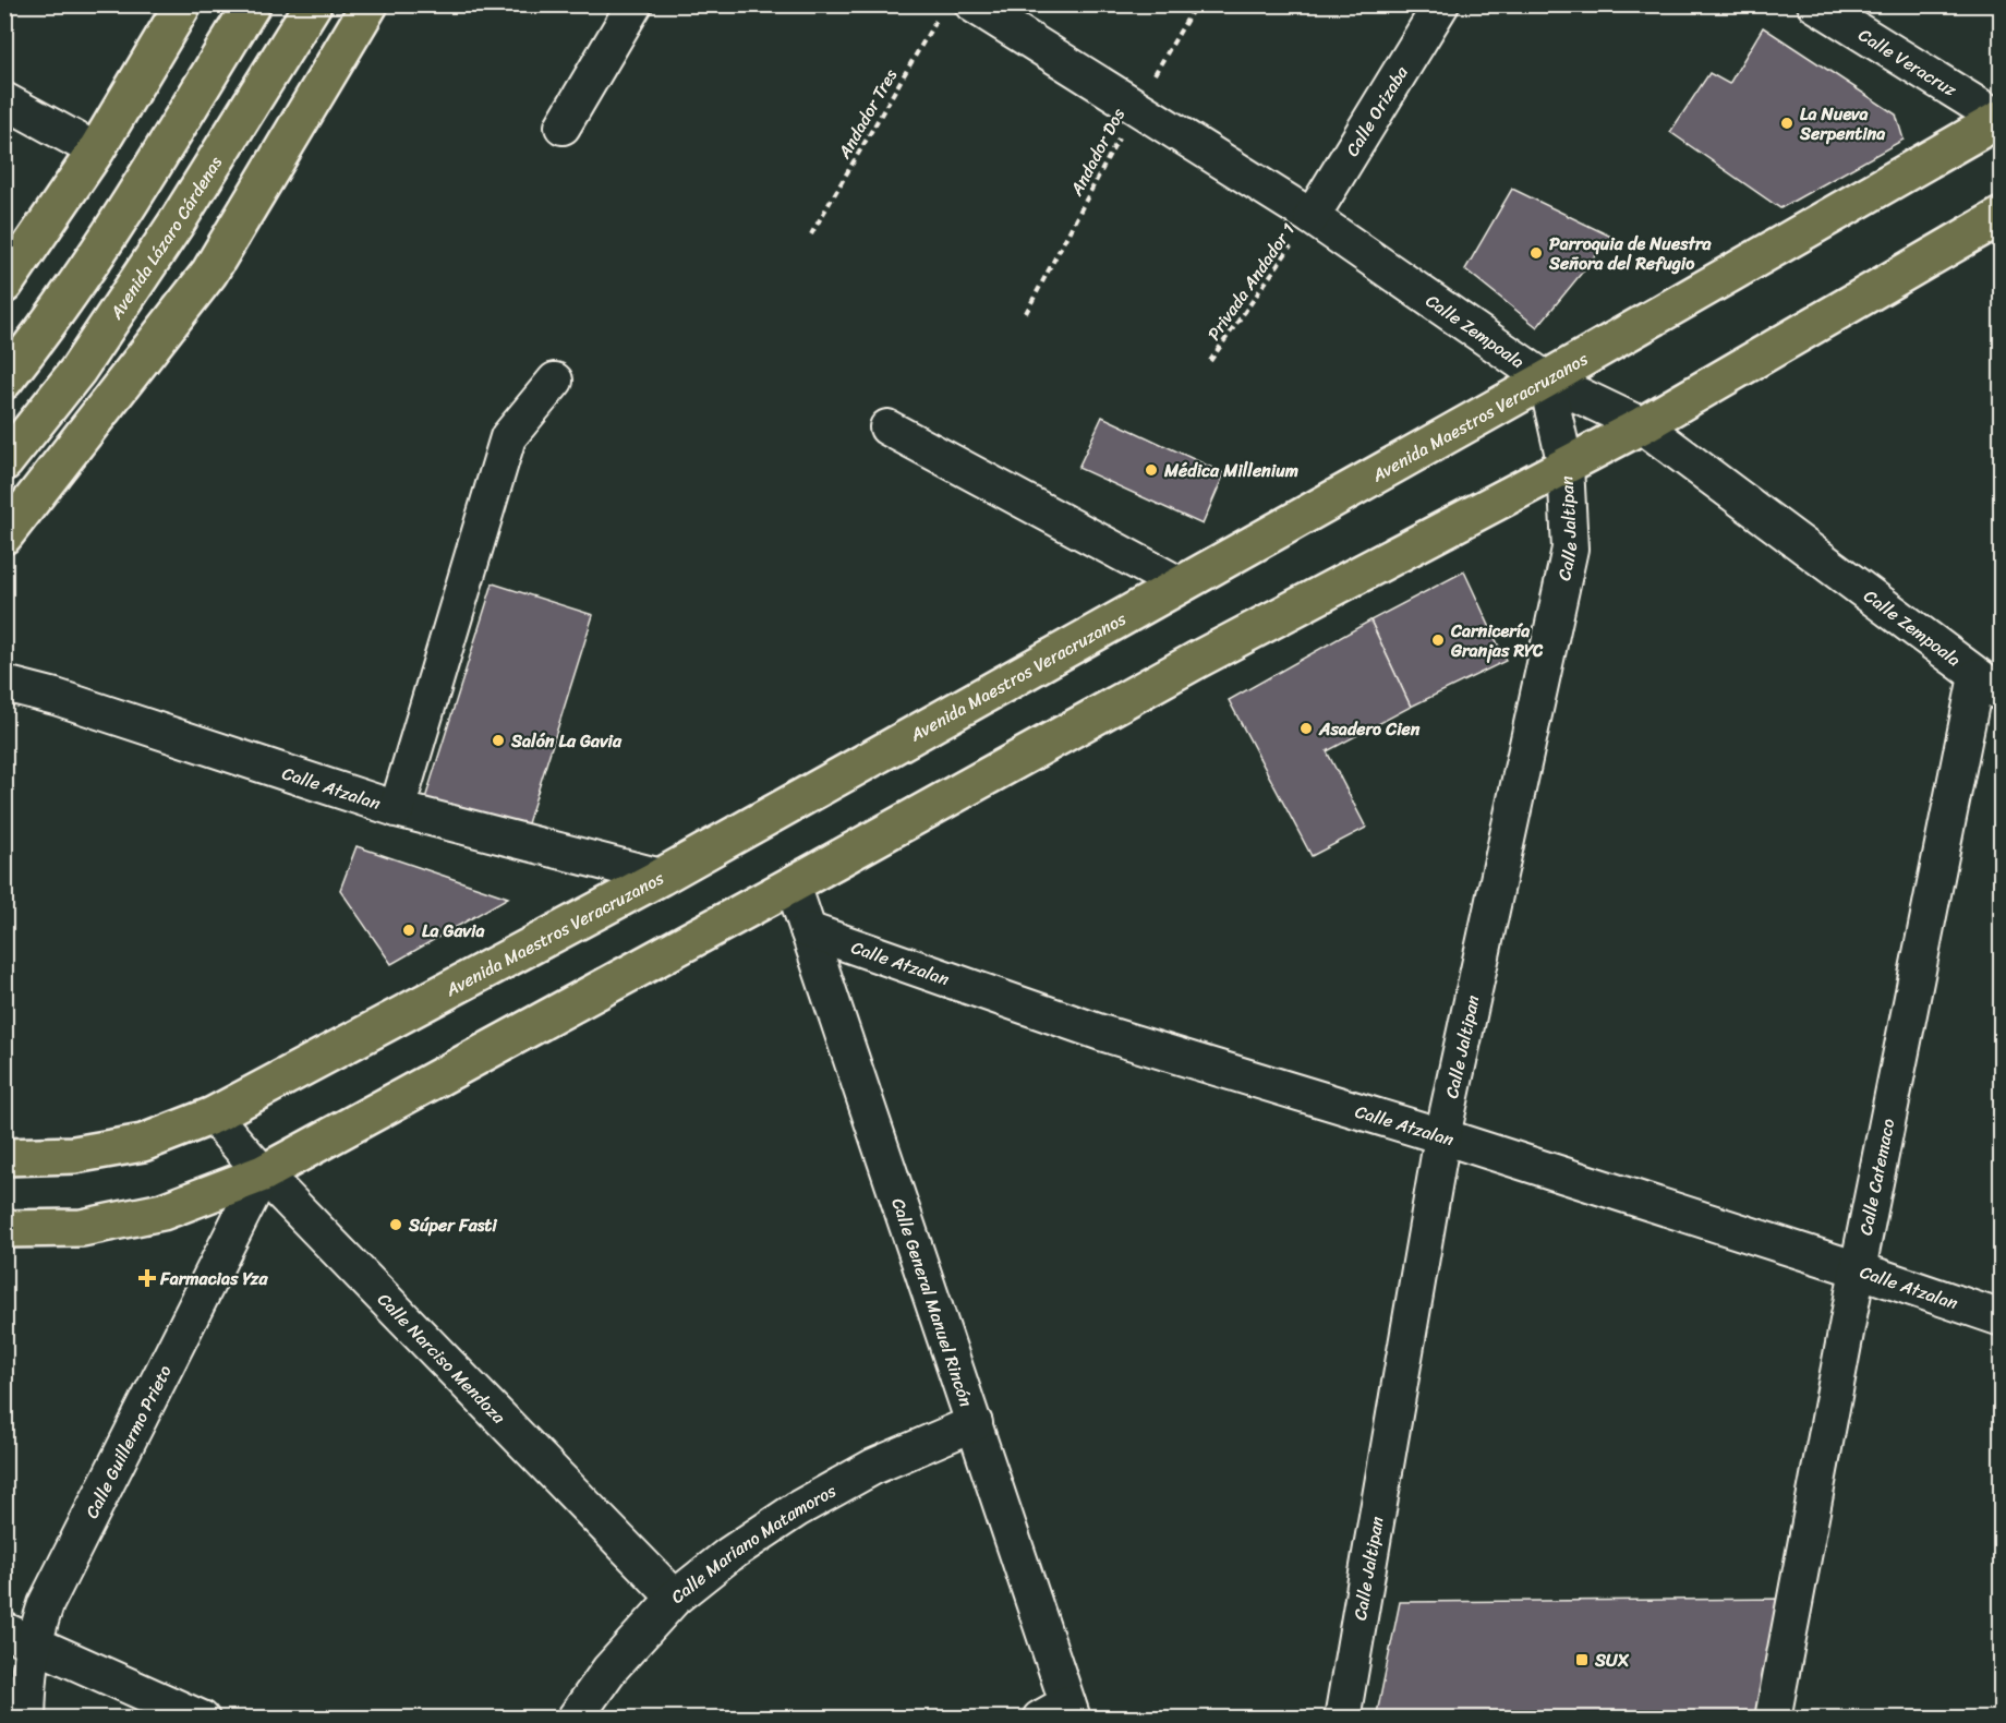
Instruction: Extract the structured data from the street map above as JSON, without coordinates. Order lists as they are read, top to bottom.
{
  "streets": {
    "main road": ["Avenida Lázaro Cárdenas", "Avenida Maestros Veracruzanos"],
    "street": [
      "Calle Veracruz",
      "Calle Orizaba",
      "Calle Zempoala",
      "Calle Jaltipan",
      "Calle Atzalan",
      "Calle Catemaco",
      "Calle General Manuel Rincón",
      "Calle Narciso Mendoza",
      "Calle Guillermo Prieto",
      "Calle Mariano Matamoros"
    ],
    "path": ["Andador Tres", "Andador Dos", "Privada Andador 1"]
  },
  "crossings": [
    ["Calle Veracruz", "Avenida Maestros Veracruzanos"],
    ["Calle Orizaba", "Privada Andador 1"],
    ["Calle Orizaba", "Calle Zempoala"],
    ["Andador Dos", "Calle Zempoala"],
    ["Privada Andador 1", "Calle Zempoala"],
    ["Calle Zempoala", "Avenida Maestros Veracruzanos"],
    ["Calle Zempoala", "Calle Jaltipan"],
    ["Calle Zempoala", "Calle Catemaco"],
    ["Avenida Maestros Veracruzanos", "Calle Jaltipan"],
    ["Avenida Maestros Veracruzanos", "Calle Atzalan"],
    ["Avenida Maestros Veracruzanos", "Calle Narciso Mendoza"],
    ["Calle Jaltipan", "Calle Atzalan"],
    ["Calle Atzalan", "Calle Catemaco"],
    ["Calle Atzalan", "Calle General Manuel Rincón"],
    ["Calle General Manuel Rincón", "Calle Mariano Matamoros"],
    ["Calle Narciso Mendoza", "Calle Guillermo Prieto"],
    ["Calle Narciso Mendoza", "Calle Mariano Matamoros"]
  ],
  "places": {
    "other": [
      "La Nueva Serpentina",
      "Parroquia de Nuestra Señora del Refugio",
      "Médica Millenium",
      "Carnicería Granjas RYC",
      "Asadero Cien",
      "Salón La Gavia",
      "La Gavia",
      "Súper Fasti"
    ],
    "health": ["Farmacias Yza"],
    "transit": ["SUX"]
  }
}
